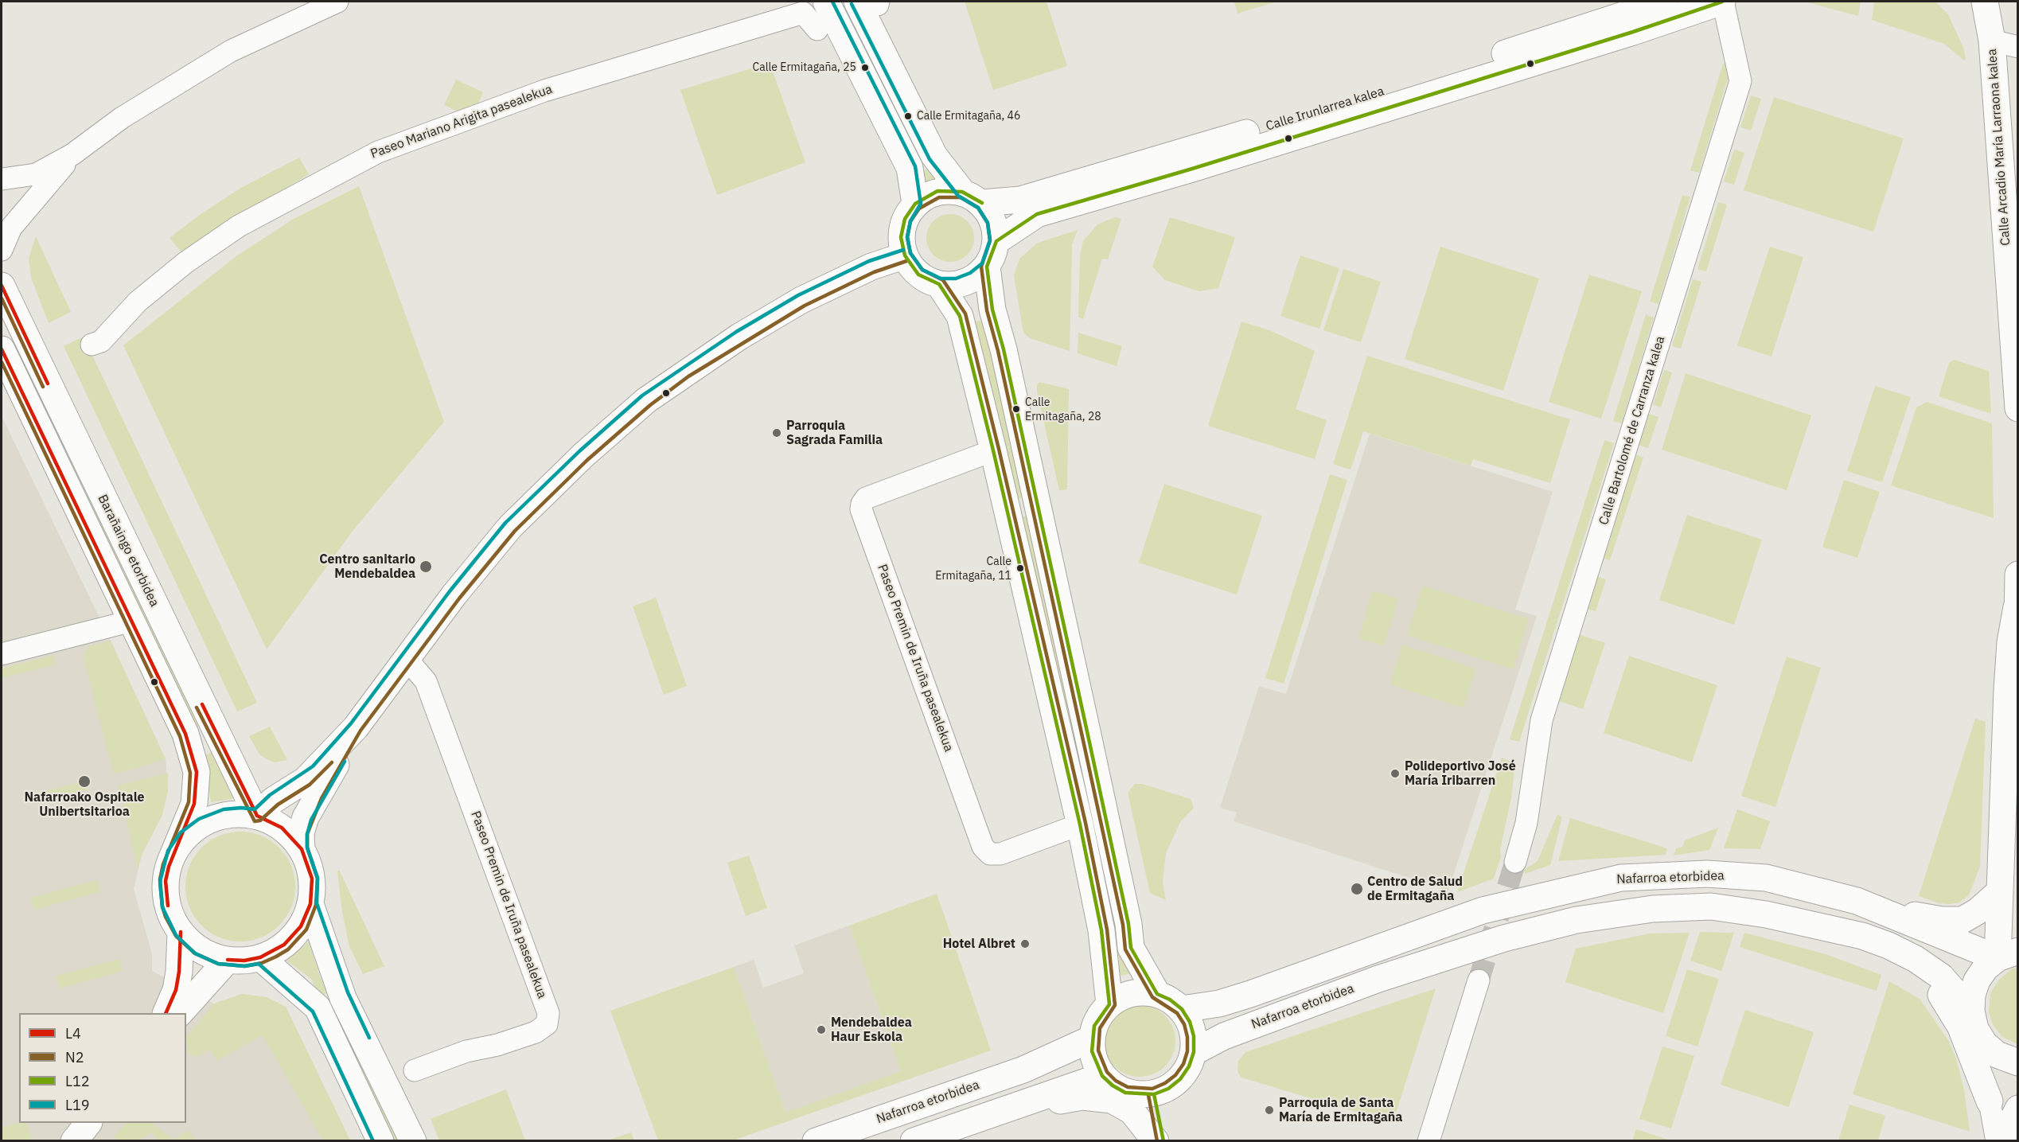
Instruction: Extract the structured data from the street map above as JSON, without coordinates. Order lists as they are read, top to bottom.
{
  "streets": {
    "street": [
      "Calle Irunlarrea kalea",
      "Paseo Mariano Arigita pasealekua",
      "Calle Arcadio María Larraona kalea",
      "Calle Bartolomé de Carranza kalea",
      "Barañaingo etorbidea",
      "Paseo Premin de Iruña pasealekua",
      "Nafarroa etorbidea"
    ]
  },
  "crossings": [
    ["Calle Irunlarrea kalea", "Calle Bartolomé de Carranza kalea"]
  ],
  "places": [
    "Calle Ermitagaña, 25",
    "Calle Ermitagaña, 46",
    "Calle Ermitagaña, 28",
    "Parroquia Sagrada Familia",
    "Centro sanitario Mendebaldea",
    "Calle Ermitagaña, 11",
    "Polideportivo José María Iribarren",
    "Nafarroako Ospitale Unibertsitarioa",
    "Centro de Salud de Ermitagaña",
    "Hotel Albret",
    "Mendebaldea Haur Eskola",
    "Parroquia de Santa María de Ermitagaña"
  ],
  "lines": [
    "transit line L12",
    "transit line L19",
    "transit line N2",
    "transit line L4"
  ],
  "legend": [
    "L4",
    "N2",
    "L12",
    "L19"
  ]
}
